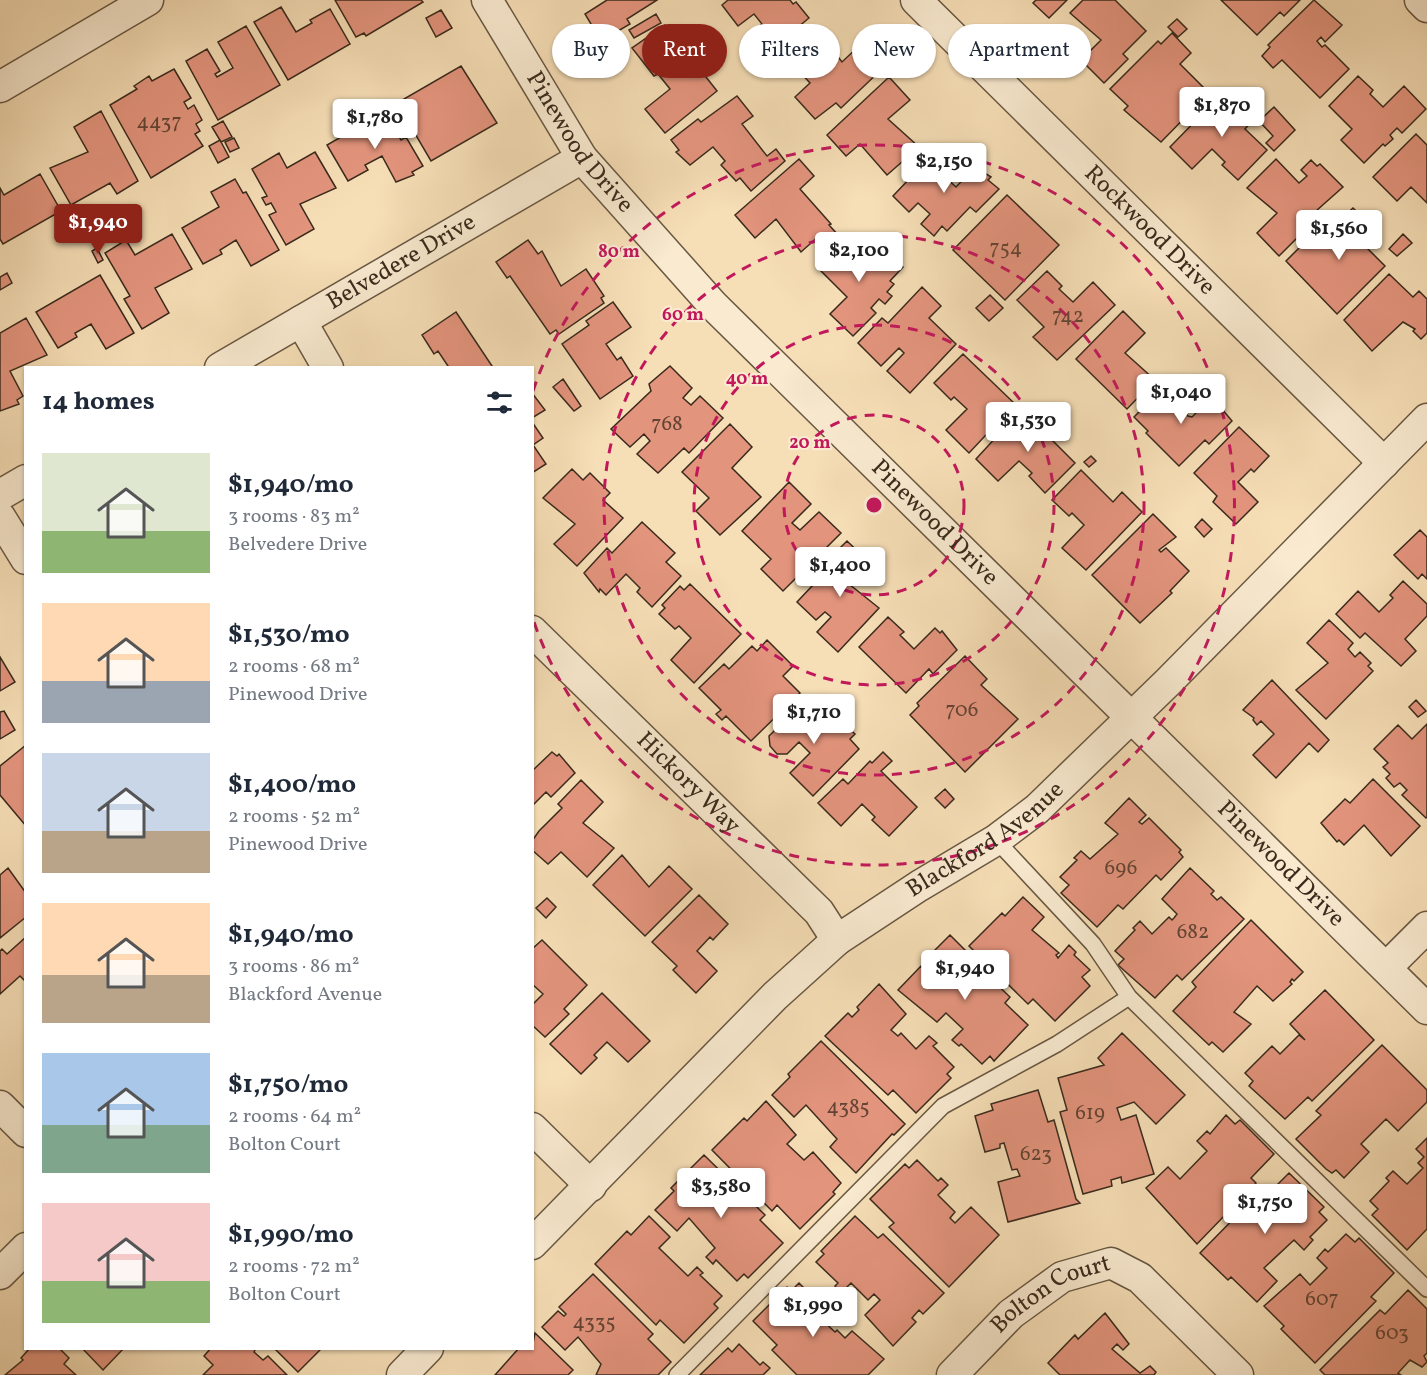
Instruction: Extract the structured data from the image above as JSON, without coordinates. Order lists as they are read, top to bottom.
{
  "streets": {
    "street": [
      "Pinewood Drive",
      "Rockwood Drive",
      "Belvedere Drive",
      "Hickory Way",
      "Blackford Avenue",
      "Bolton Court"
    ]
  },
  "crossings": [
    ["Pinewood Drive", "Belvedere Drive"],
    ["Pinewood Drive", "Blackford Avenue"],
    ["Rockwood Drive", "Blackford Avenue"],
    ["Hickory Way", "Blackford Avenue"]
  ],
  "house_numbers": [
    "4437",
    "754",
    "742",
    "768",
    "706",
    "696",
    "682",
    "4385",
    "619",
    "623",
    "607",
    "4335",
    "603"
  ],
  "page": {
    "chip": [
      "Buy",
      "Rent",
      "Filters",
      "New",
      "Apartment"
    ],
    "price": [
      "$1,870",
      "$1,780",
      "$2,150",
      "$1,940",
      "$1,560",
      "$2,100",
      "$1,040",
      "$1,530",
      "$1,400",
      "$1,710",
      "$1,940",
      "$3,580",
      "$1,750",
      "$1,990"
    ],
    "heading": "14 homes",
    "list": [
      {
        "name": "$1,940/mo",
        "note": "3 rooms · 83 m² · Belvedere Drive"
      },
      {
        "name": "$1,530/mo",
        "note": "2 rooms · 68 m² · Pinewood Drive"
      },
      {
        "name": "$1,400/mo",
        "note": "2 rooms · 52 m² · Pinewood Drive"
      },
      {
        "name": "$1,940/mo",
        "note": "3 rooms · 86 m² · Blackford Avenue"
      },
      {
        "name": "$1,750/mo",
        "note": "2 rooms · 64 m² · Bolton Court"
      },
      {
        "name": "$1,990/mo",
        "note": "2 rooms · 72 m² · Bolton Court"
      }
    ]
  },
  "rings": [
    "80 m",
    "60 m",
    "40 m",
    "20 m"
  ]
}
